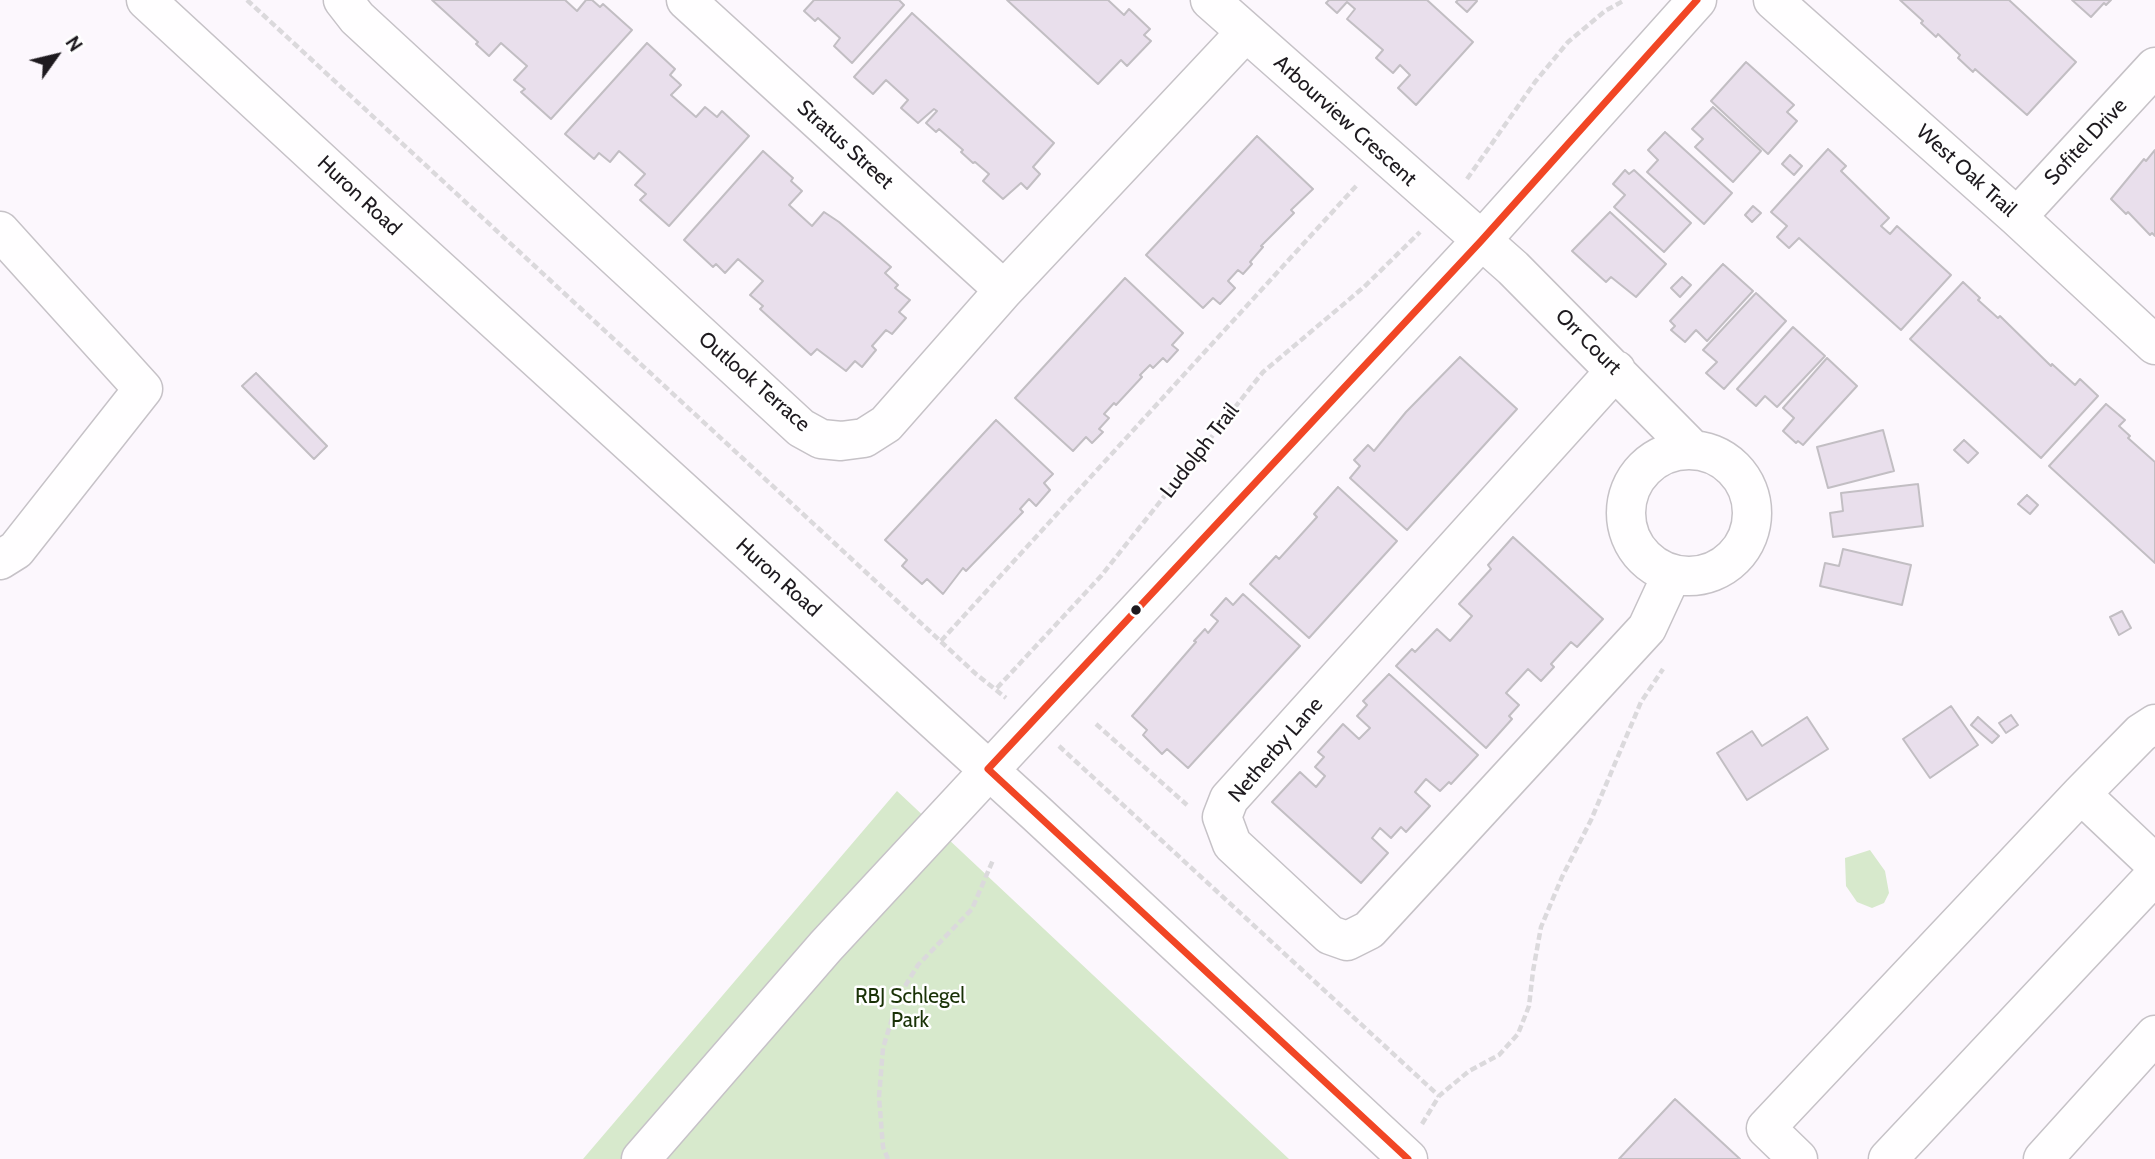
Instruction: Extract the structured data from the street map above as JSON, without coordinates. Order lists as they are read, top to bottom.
{
  "streets": {
    "street": [
      "Arbourview Crescent",
      "Sofitel Drive",
      "Stratus Street",
      "West Oak Trail",
      "Huron Road",
      "Orr Court",
      "Outlook Terrace",
      "Netherby Lane"
    ],
    "path": ["Ludolph Trail"]
  },
  "crossings": [
    ["Arbourview Crescent", "Orr Court"],
    ["Arbourview Crescent", "Outlook Terrace"],
    ["Sofitel Drive", "West Oak Trail"],
    ["Stratus Street", "Outlook Terrace"],
    ["Orr Court", "Netherby Lane"]
  ],
  "parks": ["RBJ Schlegel Park"],
  "north": "top right"
}
